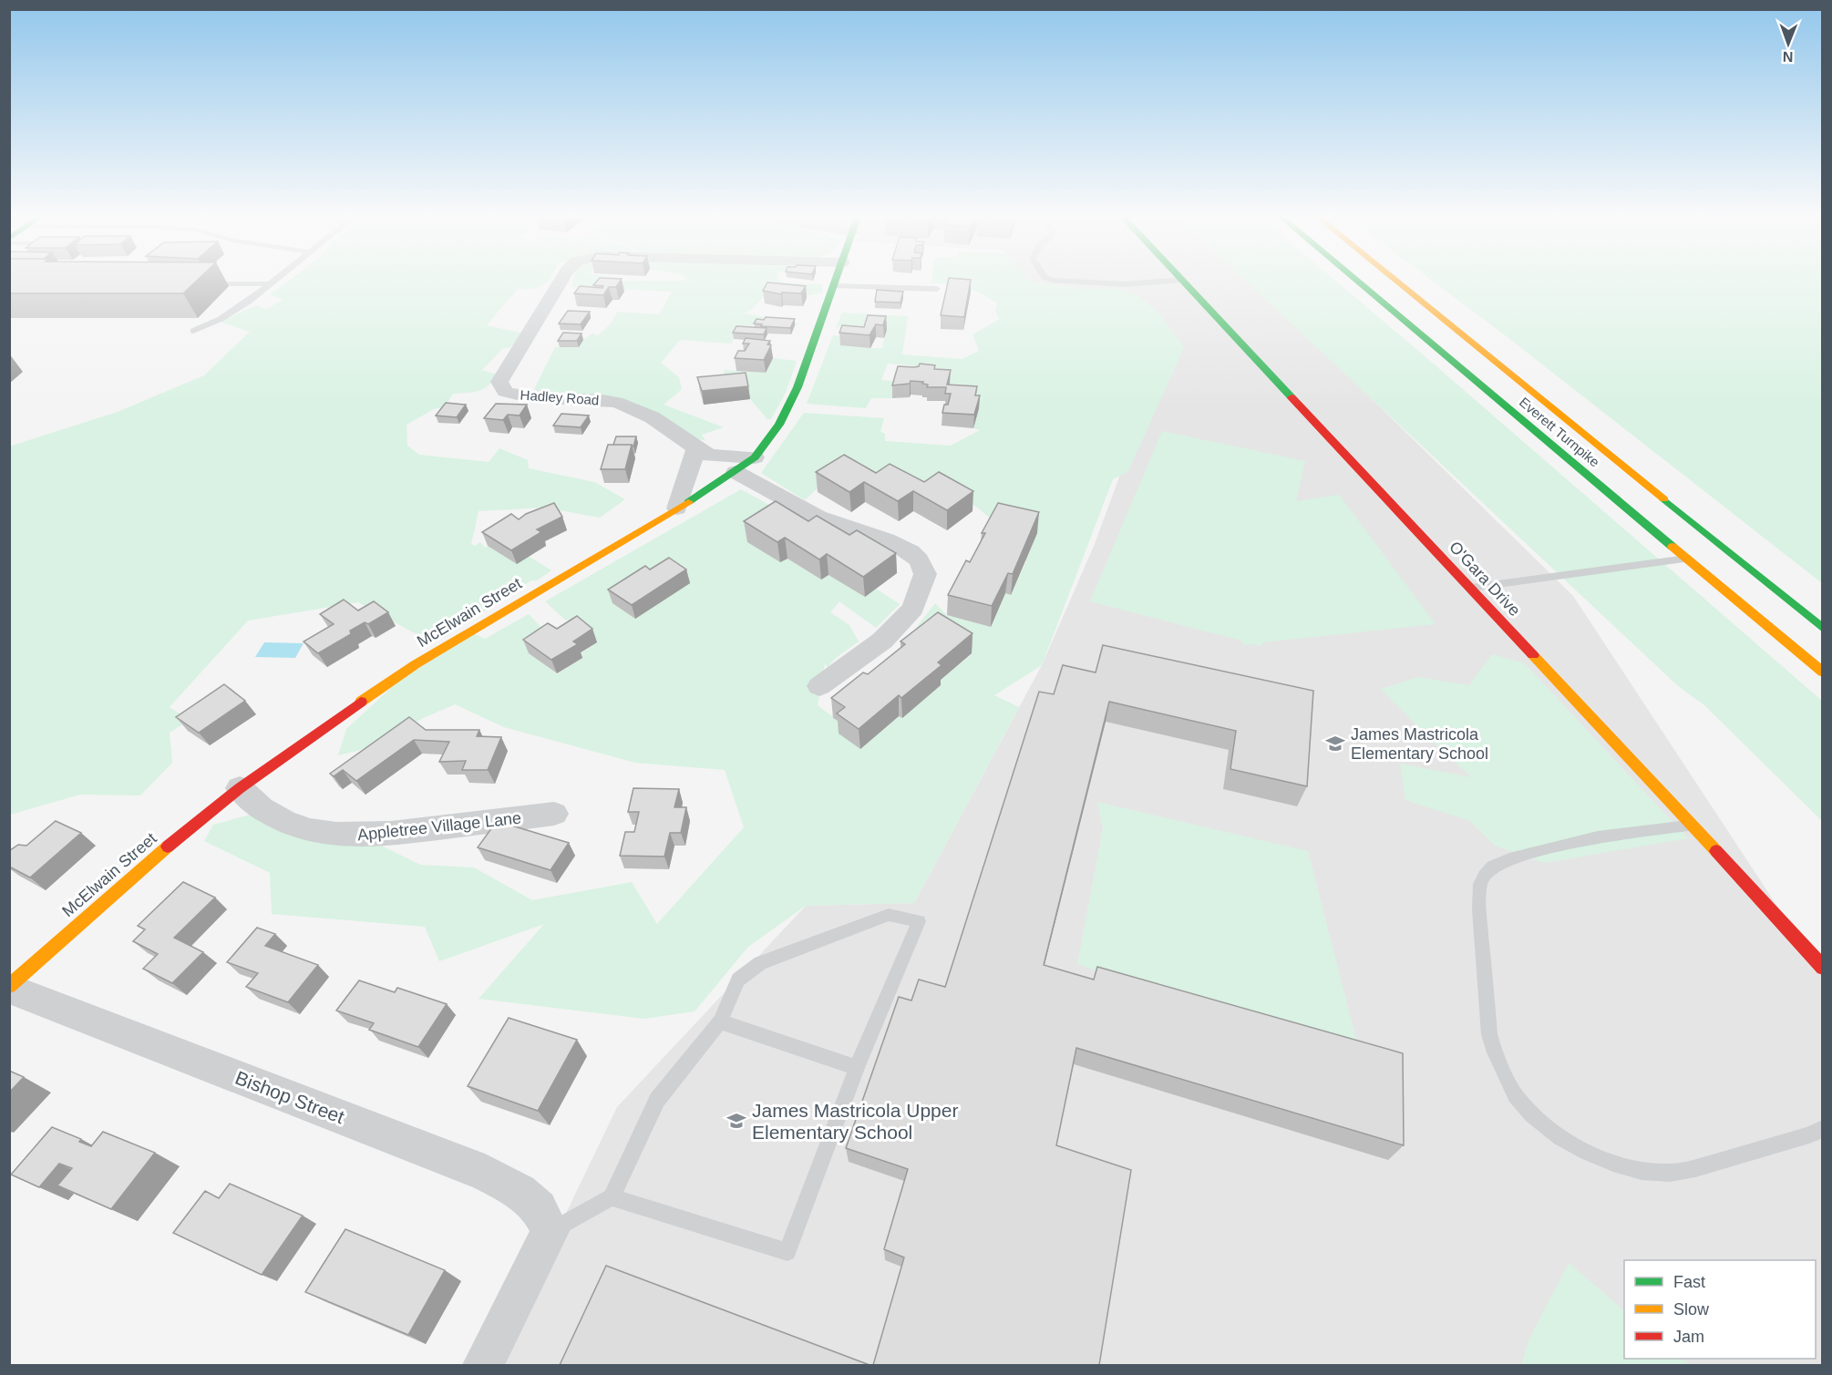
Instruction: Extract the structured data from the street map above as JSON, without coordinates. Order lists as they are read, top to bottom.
{
  "streets": {
    "main road": ["Everett Turnpike", "O'Gara Drive", "McElwain Street"],
    "street": ["Hadley Road", "Appletree Village Lane", "Bishop Street"]
  },
  "crossings": [
    ["Hadley Road", "McElwain Street"],
    ["McElwain Street", "Appletree Village Lane"],
    ["McElwain Street", "Bishop Street"]
  ],
  "places": {
    "school or university": ["James Mastricola Elementary School", "James Mastricola Upper Elementary School"]
  },
  "legend": ["Fast", "Slow", "Jam"],
  "north": "bottom"
}
